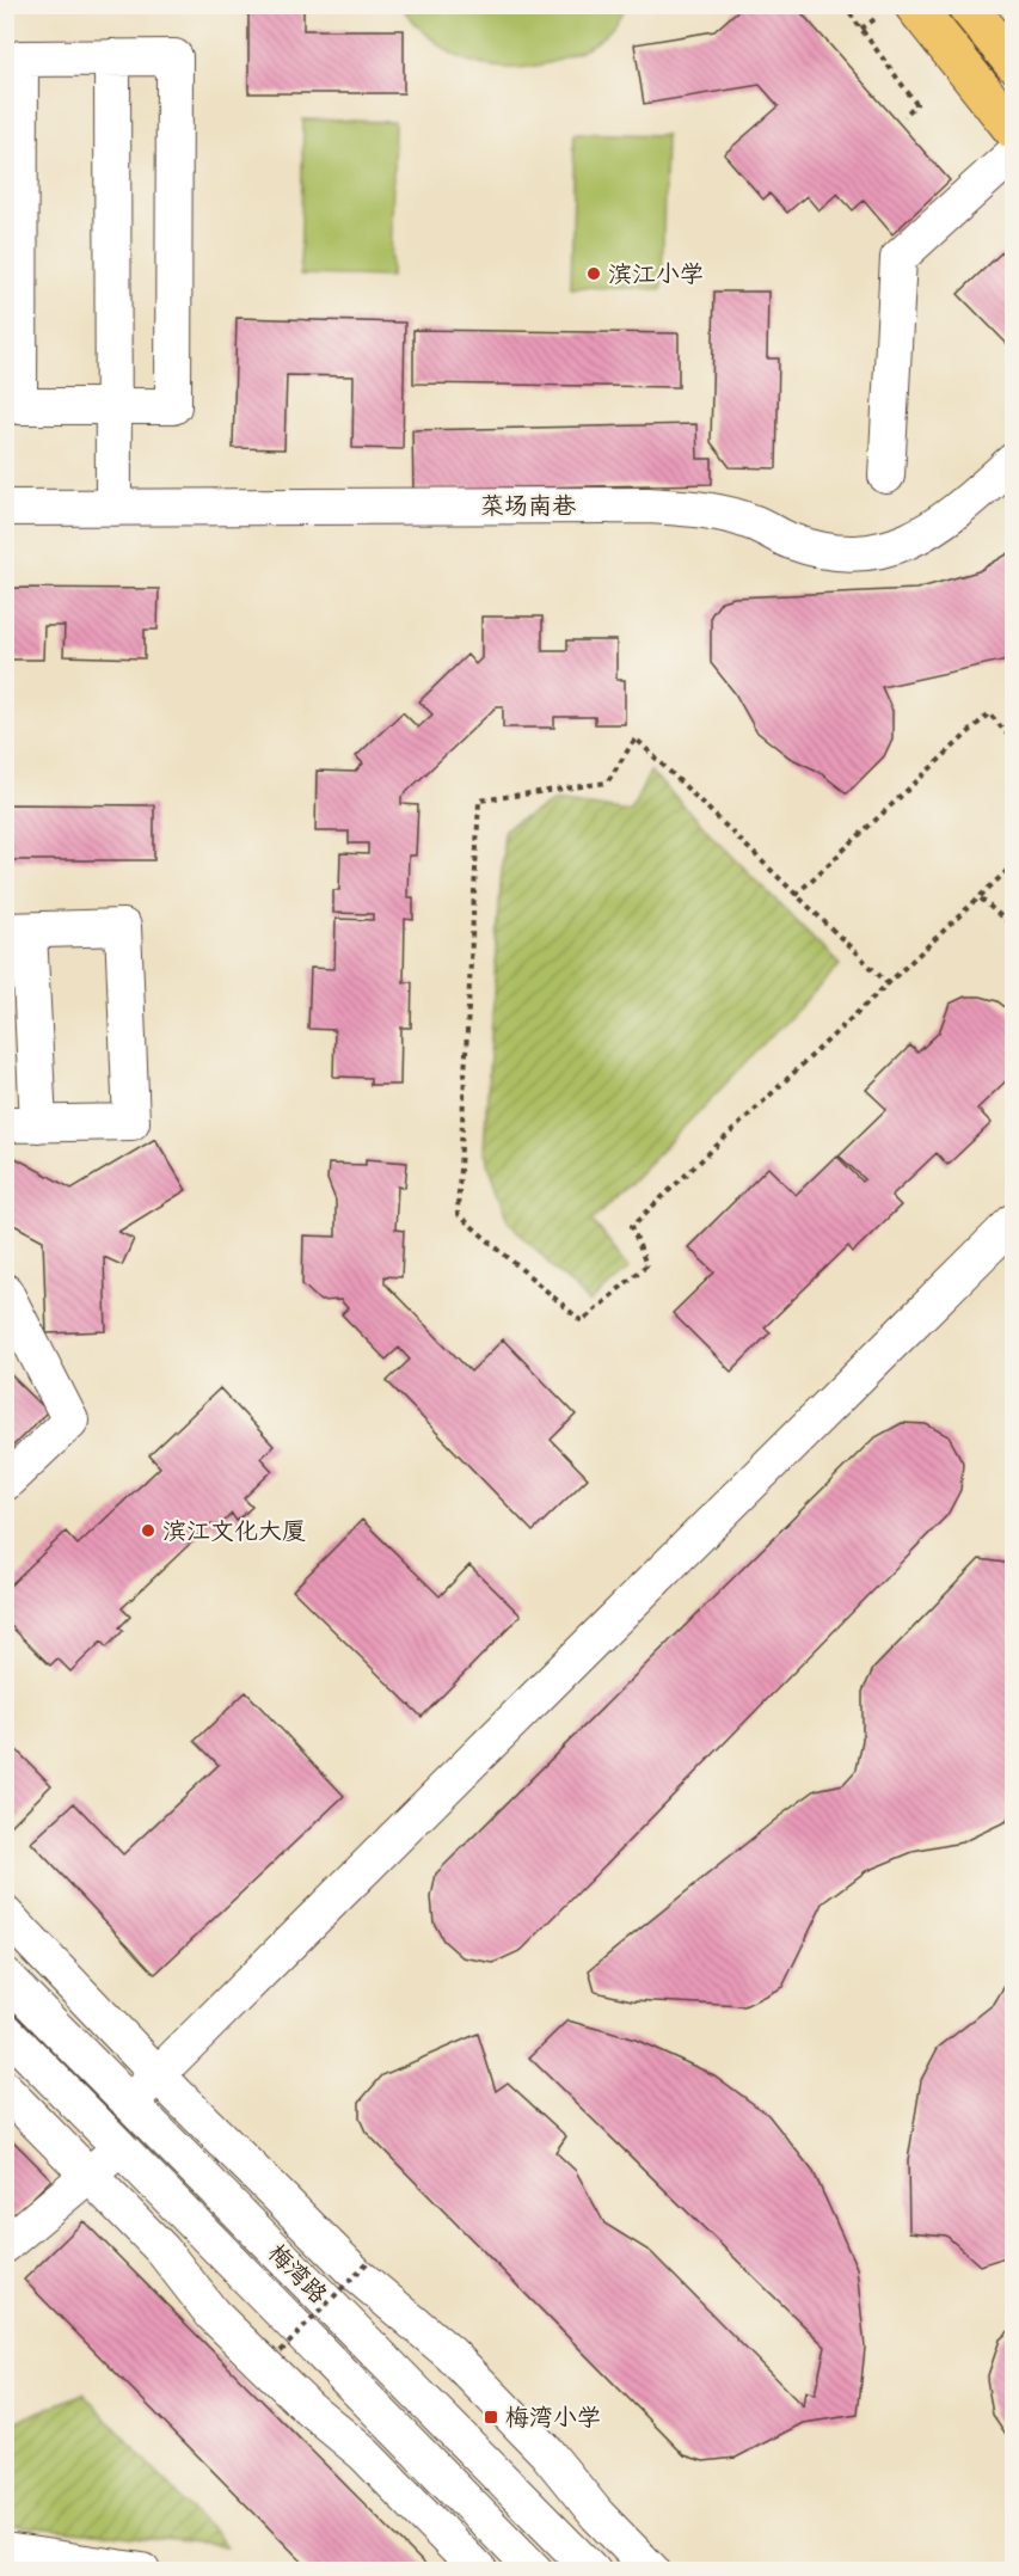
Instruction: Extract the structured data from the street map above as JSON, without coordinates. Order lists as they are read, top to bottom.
{
  "streets": {
    "street": ["菜场南巷", "梅湾路"]
  },
  "places": {
    "other": ["滨江小学", "滨江文化大厦"],
    "transit": ["梅湾小学"]
  }
}
